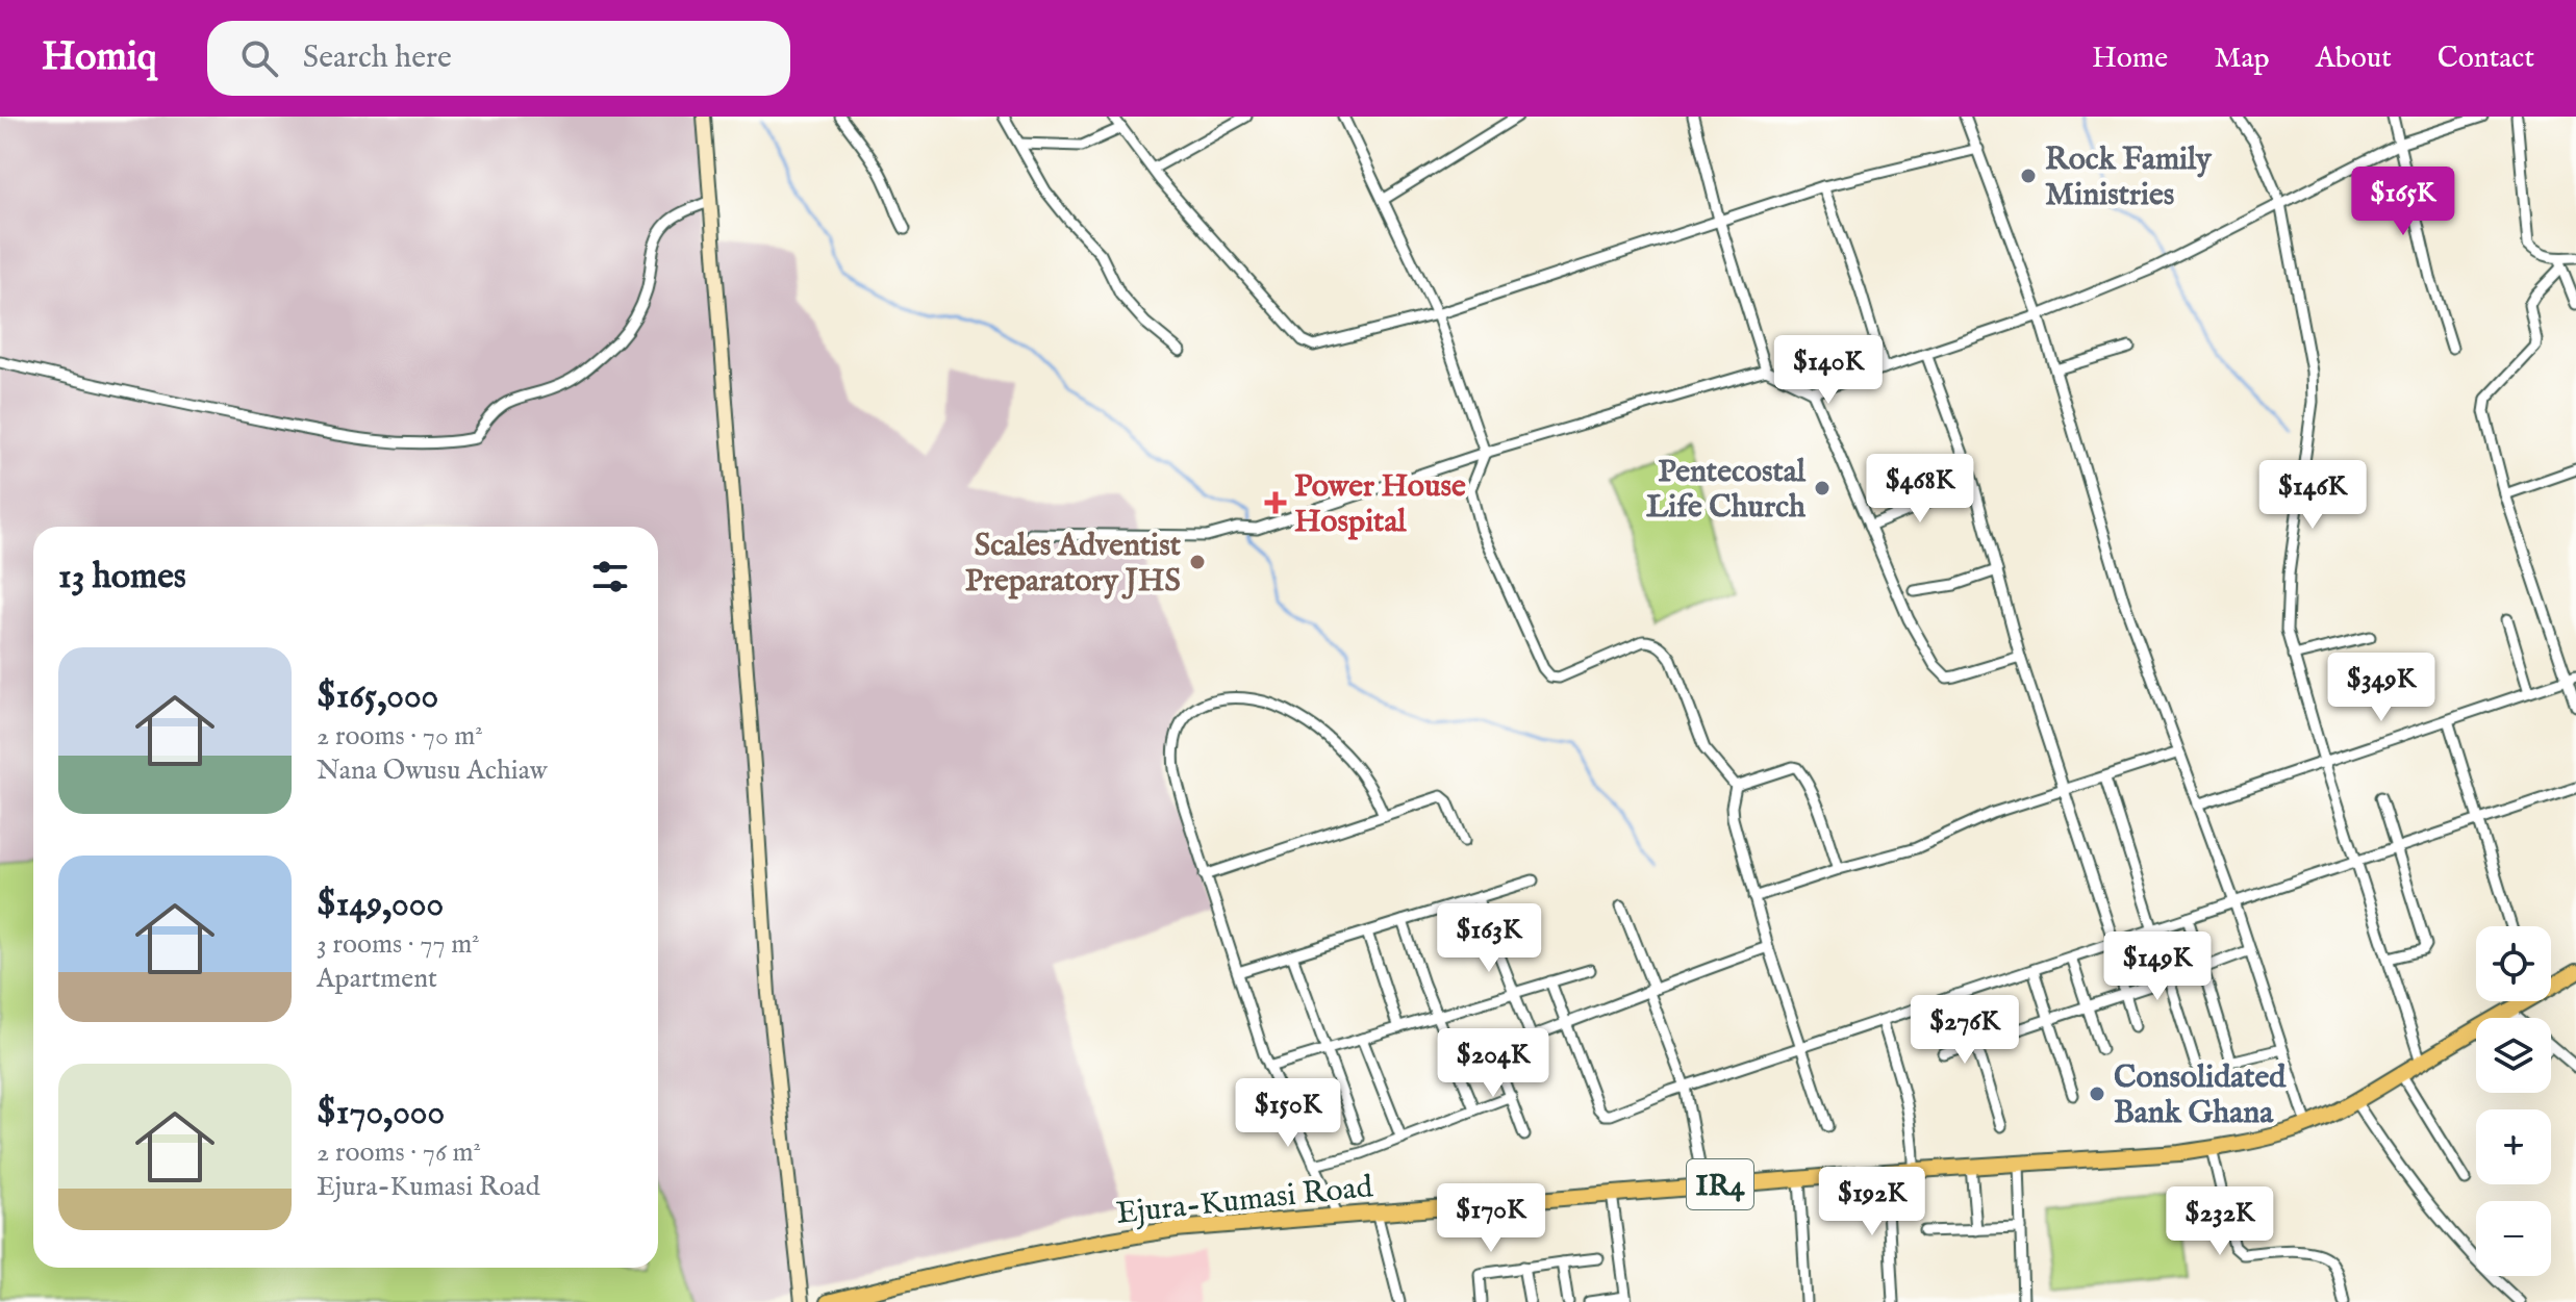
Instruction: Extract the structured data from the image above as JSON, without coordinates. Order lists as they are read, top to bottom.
{
  "streets": {
    "main road": ["IR4", "Ejura-Kumasi Road"]
  },
  "places": {
    "other": [
      "Rock Family Ministries",
      "Pentecostal Life Church",
      "Scales Adventist Preparatory JHS",
      "Consolidated Bank Ghana"
    ],
    "health": ["Power House Hospital"]
  },
  "page": {
    "header": "Homiq",
    "search": "Search here",
    "nav": [
      "Home",
      "Map",
      "About",
      "Contact"
    ],
    "price": [
      "$165K",
      "$140K",
      "$468K",
      "$146K",
      "$349K",
      "$163K",
      "$149K",
      "$276K",
      "$204K",
      "$150K",
      "$192K",
      "$170K",
      "$232K"
    ],
    "heading": "13 homes",
    "list": [
      {
        "name": "$165,000",
        "note": "2 rooms · 70 m² · Nana Owusu Achiaw"
      },
      {
        "name": "$149,000",
        "note": "3 rooms · 77 m² · Apartment"
      },
      {
        "name": "$170,000",
        "note": "2 rooms · 76 m² · Ejura-Kumasi Road"
      }
    ],
    "map_buttons": ["+", "−"]
  }
}
